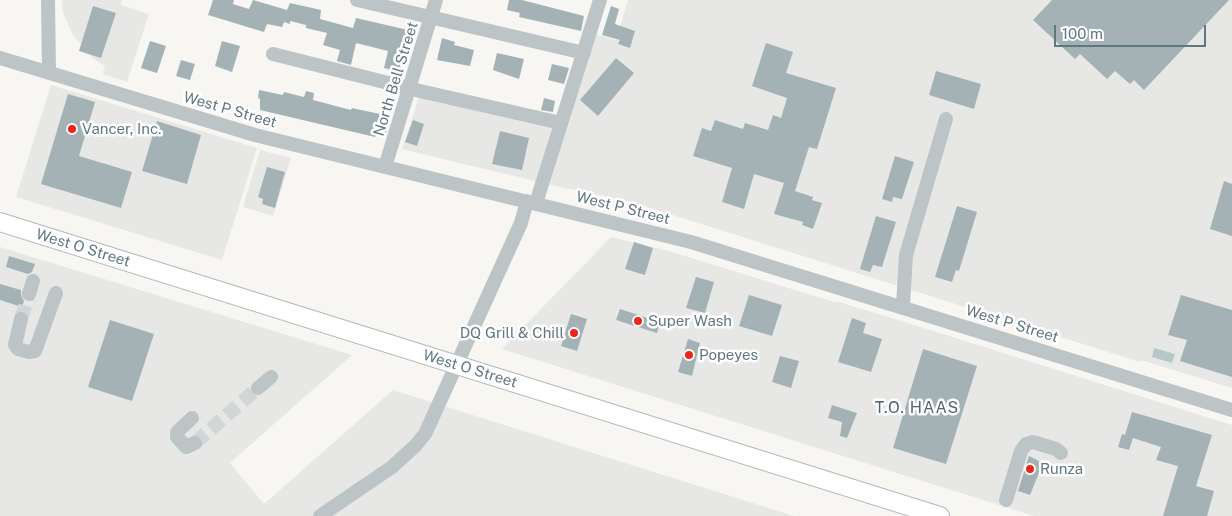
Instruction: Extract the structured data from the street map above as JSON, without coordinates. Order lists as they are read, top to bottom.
{
  "streets": {
    "main road": ["West O Street"],
    "street": ["North Bell Street", "West P Street"]
  },
  "crossings": [
    ["North Bell Street", "West P Street"]
  ],
  "districts": ["T.O. HAAS"],
  "places": [
    "Vancer, Inc.",
    "Super Wash",
    "DQ Grill & Chill",
    "Popeyes",
    "Runza"
  ],
  "scale_bar": "100 m"
}
